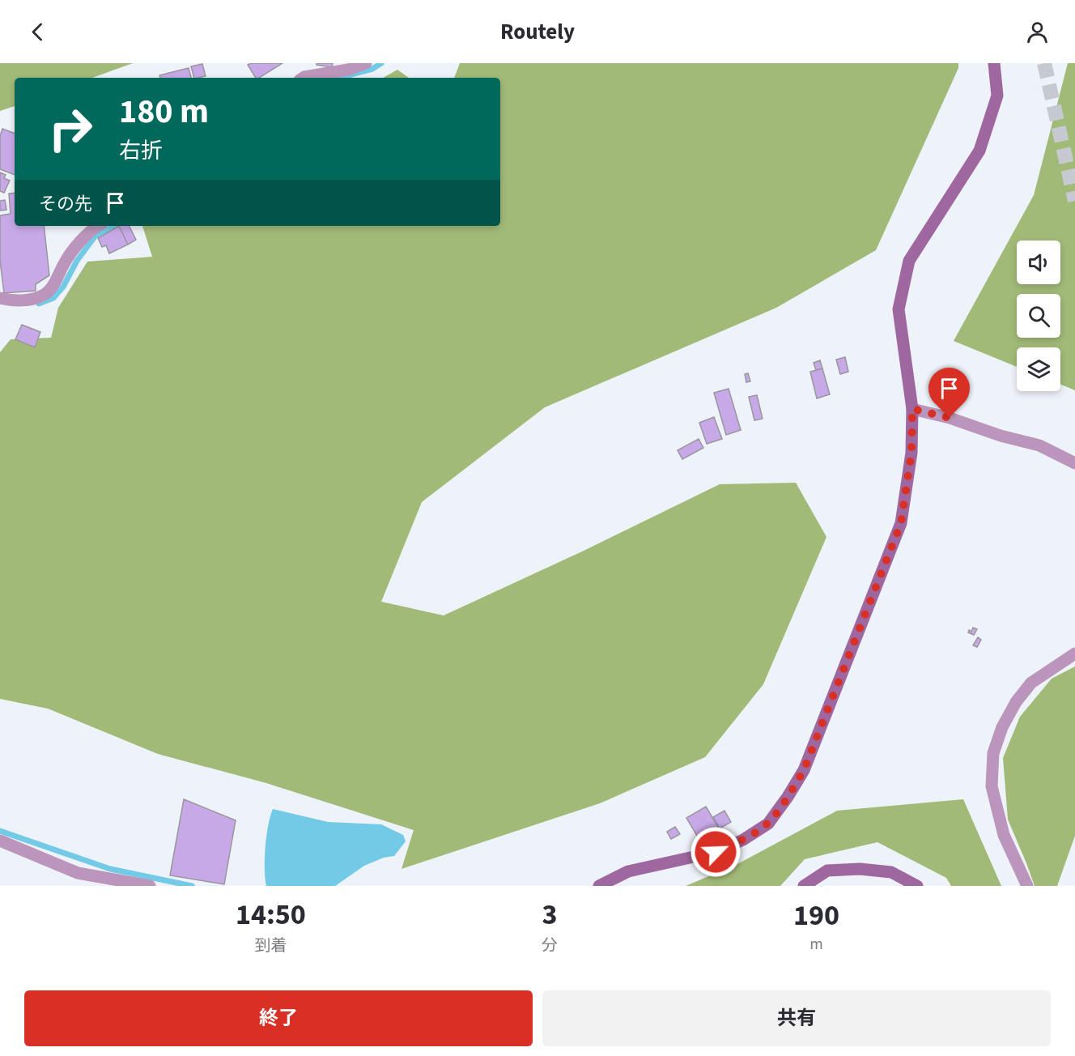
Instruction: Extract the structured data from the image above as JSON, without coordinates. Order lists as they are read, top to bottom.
{
  "page": {
    "header": "Routely",
    "turn": ["180 m", "右折"],
    "then": "その先",
    "eta": [
      "14:50",
      "到着",
      "3",
      "分",
      "190",
      "m"
    ],
    "buttons": ["終了", "共有"]
  }
}
